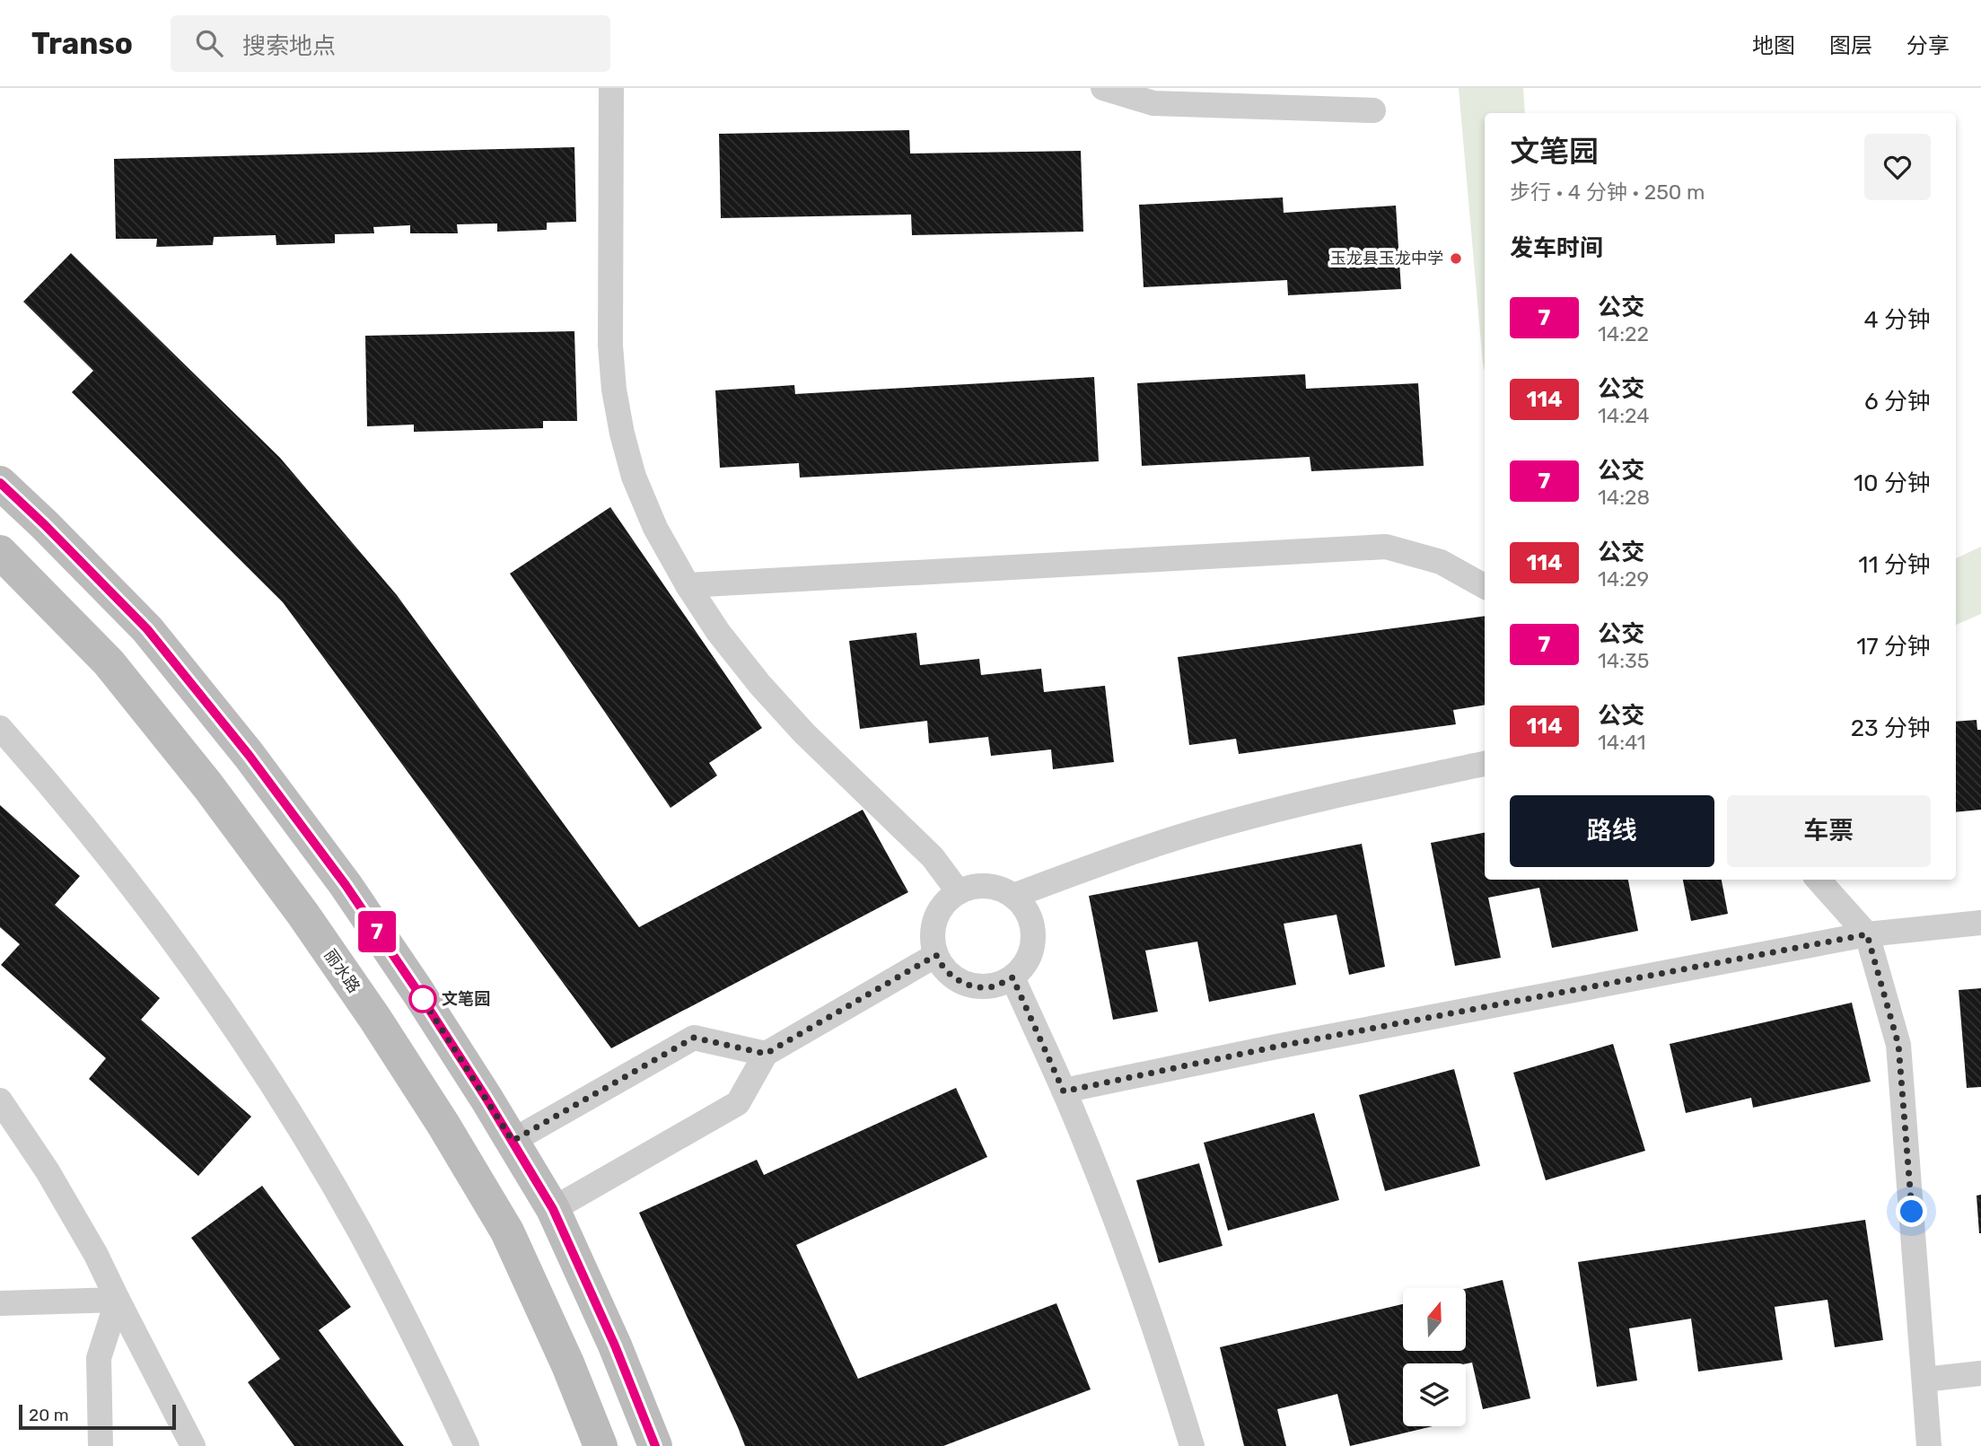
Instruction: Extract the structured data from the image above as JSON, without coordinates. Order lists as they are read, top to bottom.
{
  "streets": {
    "street": ["丽水路"]
  },
  "places": ["玉龙县玉龙中学", "文笔园"],
  "lines": ["bus line 7"],
  "scale_bar": "20 m",
  "north": "top",
  "page": {
    "header": "Transo",
    "search": "搜索地点",
    "nav": ["地图", "图层", "分享"],
    "on_map": "7",
    "heading": [
      ["文笔园", "步行 · 4 分钟 · 250 m"],
      "发车时间"
    ],
    "list": [
      {
        "mark": "7",
        "name": "公交",
        "note": "14:22",
        "value": "4 分钟"
      },
      {
        "mark": "114",
        "name": "公交",
        "note": "14:24",
        "value": "6 分钟"
      },
      {
        "mark": "7",
        "name": "公交",
        "note": "14:28",
        "value": "10 分钟"
      },
      {
        "mark": "114",
        "name": "公交",
        "note": "14:29",
        "value": "11 分钟"
      },
      {
        "mark": "7",
        "name": "公交",
        "note": "14:35",
        "value": "17 分钟"
      },
      {
        "mark": "114",
        "name": "公交",
        "note": "14:41",
        "value": "23 分钟"
      }
    ],
    "buttons": ["路线", "车票"],
    "scale": "20 m"
  }
}
